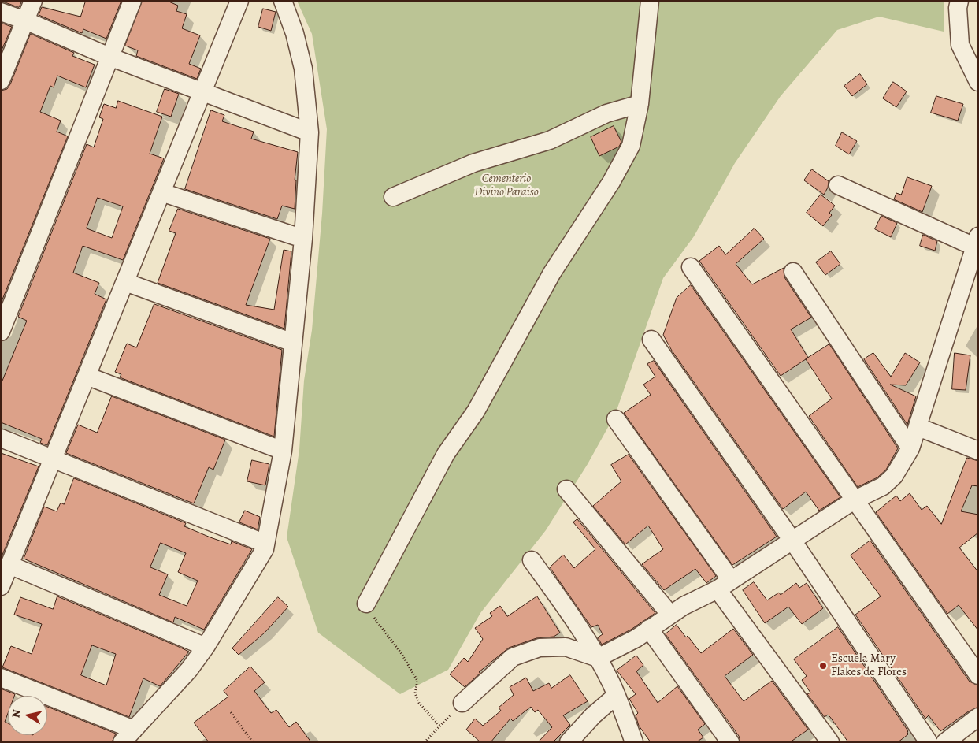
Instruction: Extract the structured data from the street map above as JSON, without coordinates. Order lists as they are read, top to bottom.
{
  "parks": ["Cementerio Divino Paraíso"],
  "places": ["Escuela Mary Flakes de Flores"],
  "north": "left"
}
